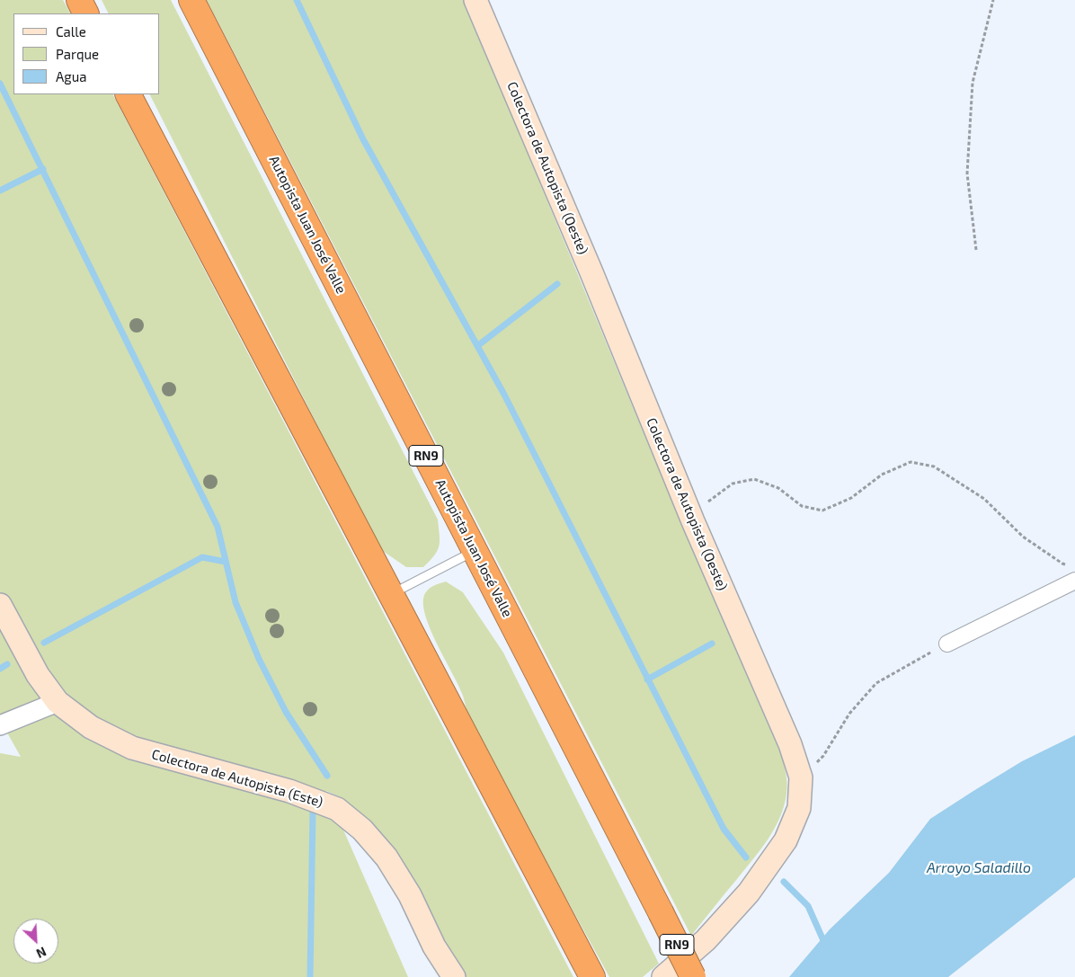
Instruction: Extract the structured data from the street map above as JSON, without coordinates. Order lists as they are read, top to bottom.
{
  "streets": {
    "highway": ["Autopista Juan José Valle", "RN9"],
    "main road": ["Colectora de Autopista (Oeste)", "Colectora de Autopista (Este)"]
  },
  "water": ["Arroyo Saladillo"],
  "legend": ["Calle", "Parque", "Agua"],
  "north": "bottom right"
}
